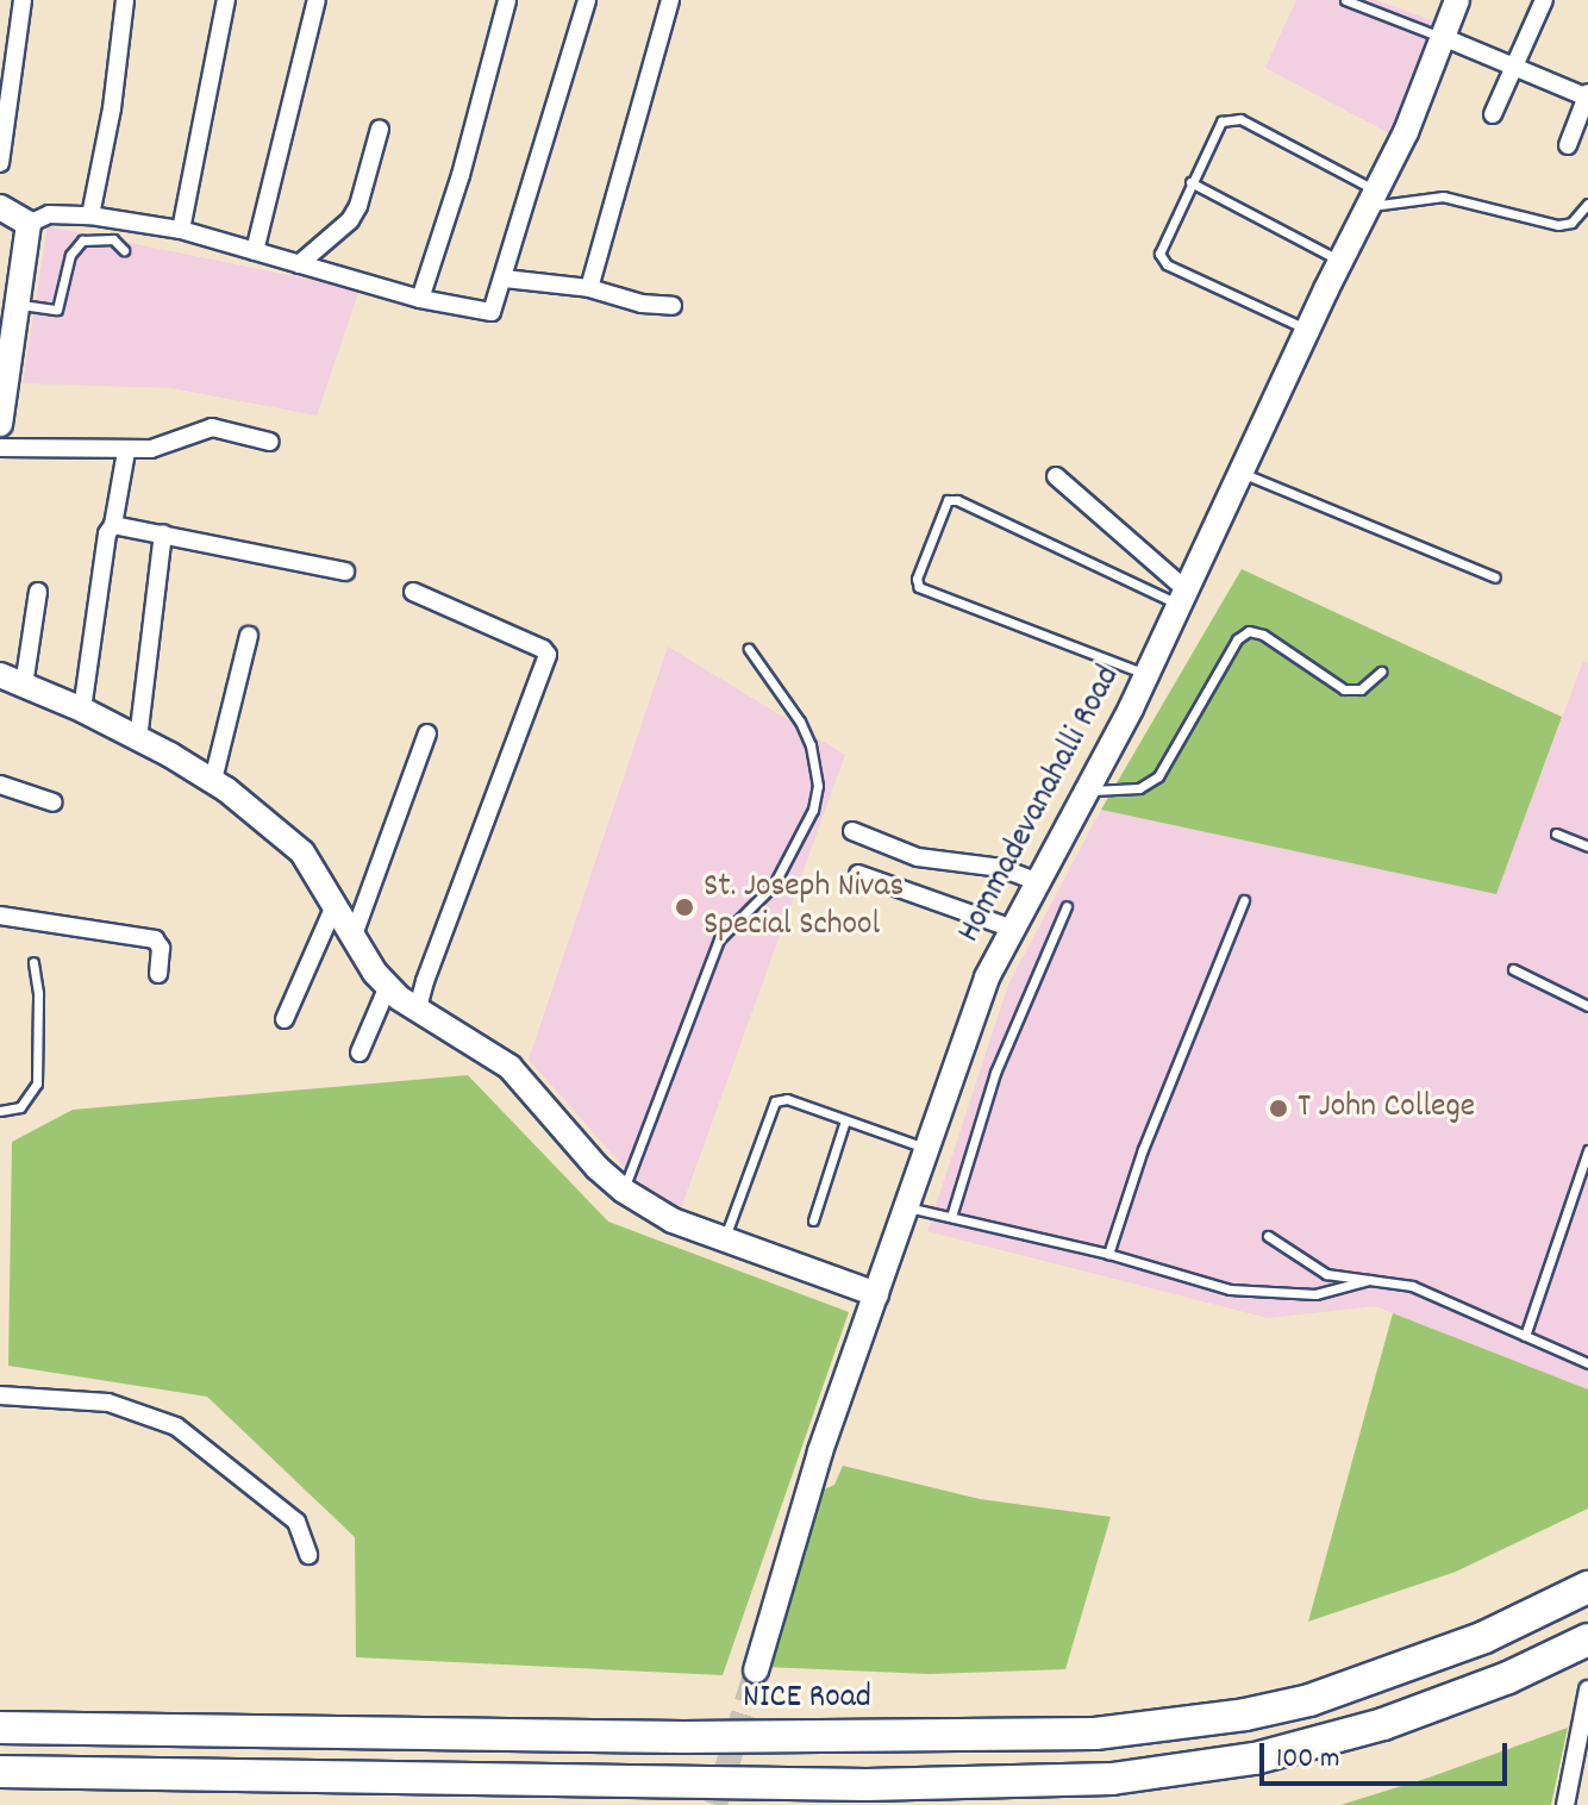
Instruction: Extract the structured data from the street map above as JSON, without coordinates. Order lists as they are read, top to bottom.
{
  "streets": {
    "highway": ["NICE Road"],
    "street": ["Hommadevanahalli Road"]
  },
  "places": ["St. Joseph Nivas Special School", "T John College"],
  "scale_bar": "100 m"
}
